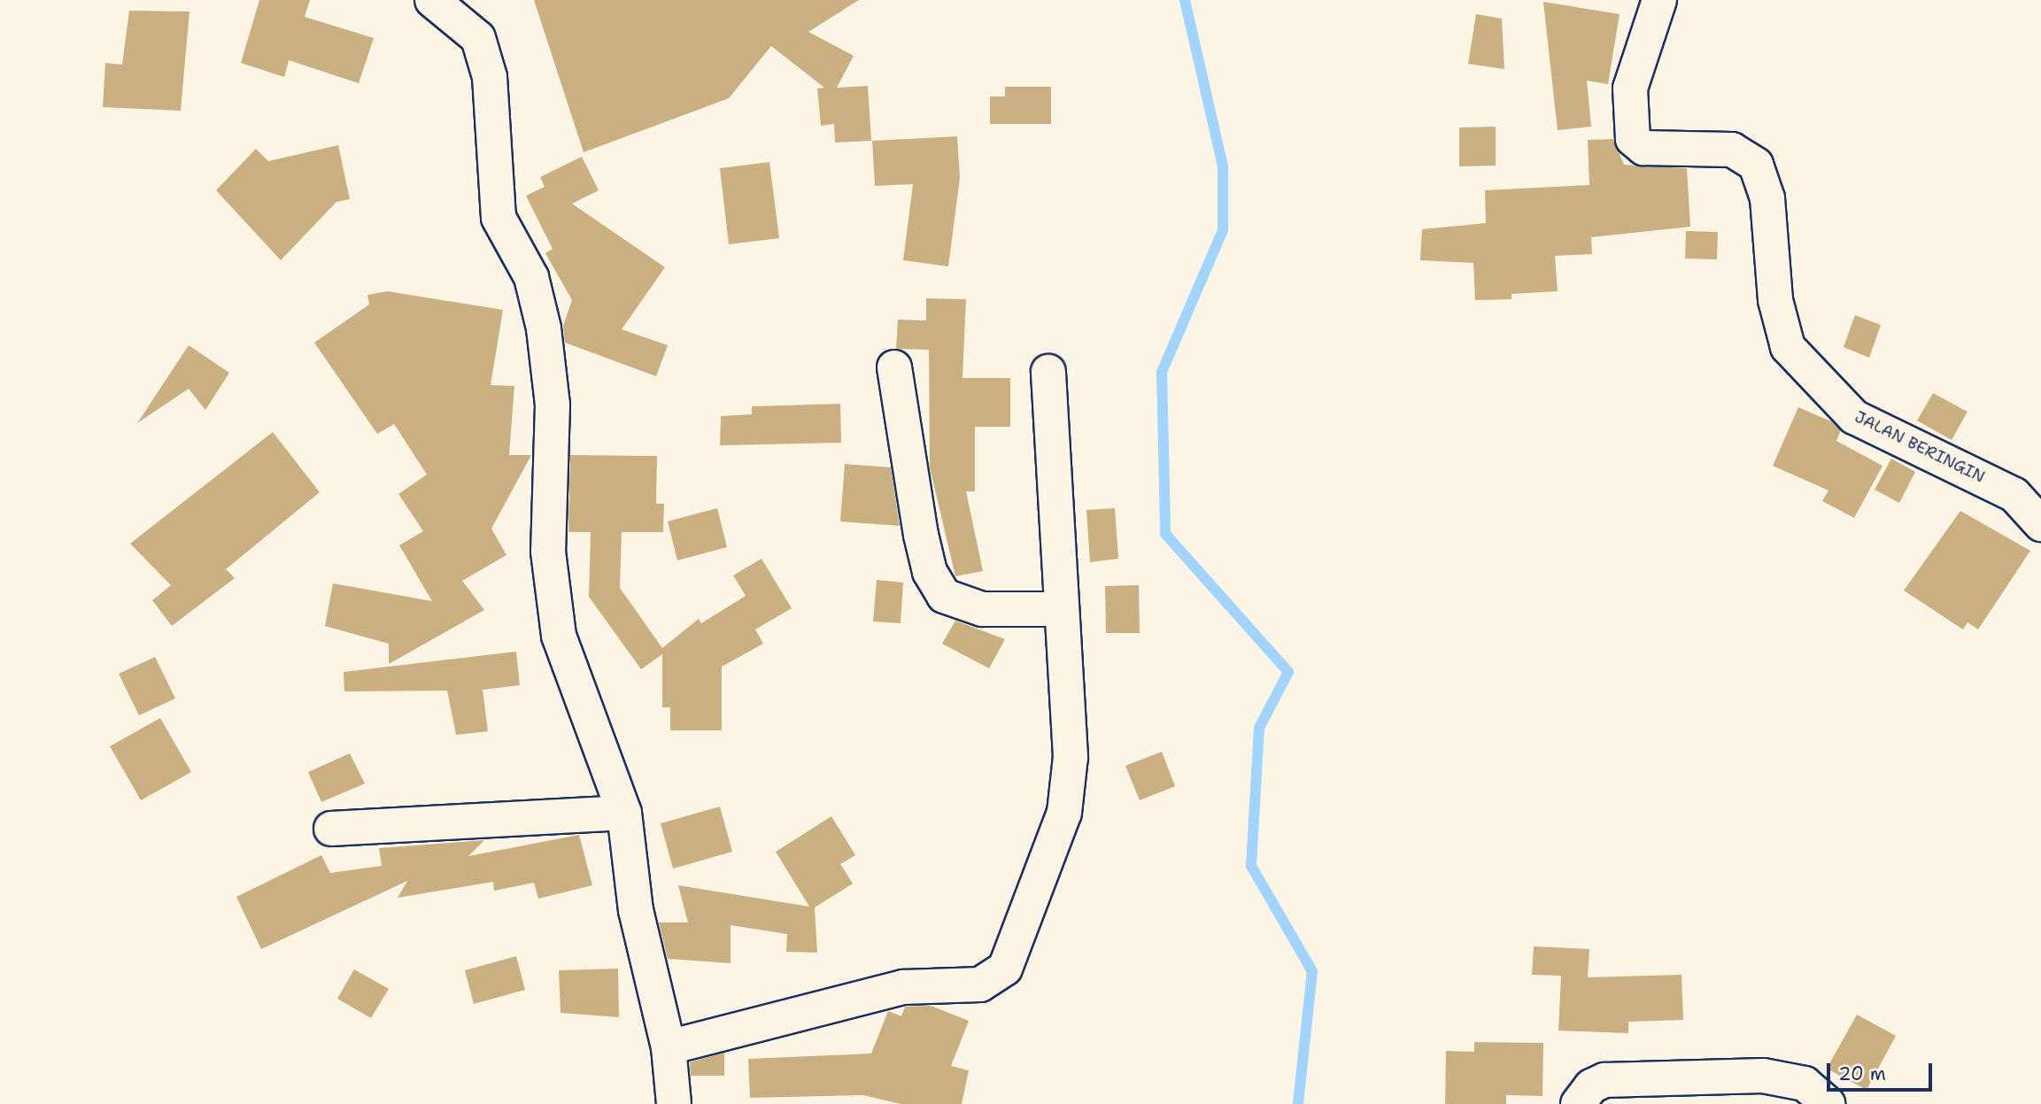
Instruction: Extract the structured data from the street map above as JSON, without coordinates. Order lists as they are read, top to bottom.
{
  "streets": {
    "street": ["JALAN BERINGIN"]
  },
  "scale_bar": "20 m"
}
